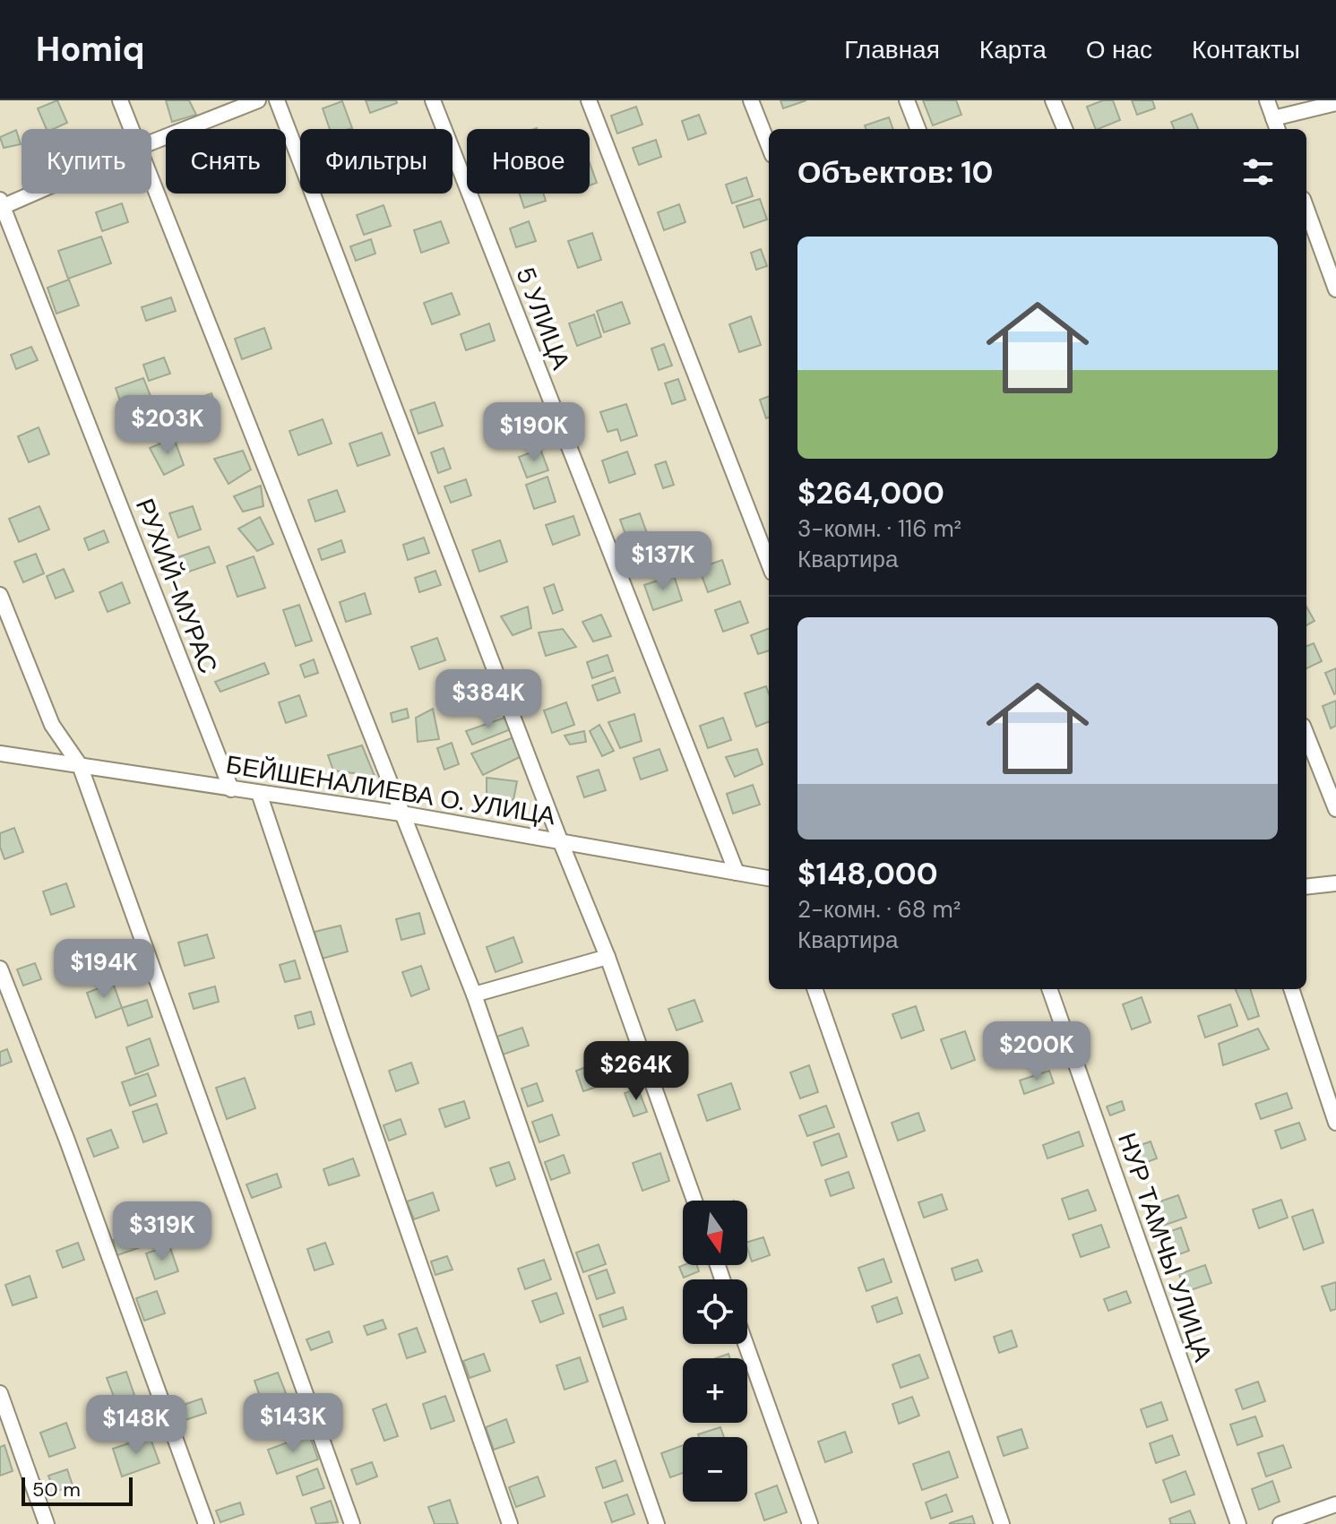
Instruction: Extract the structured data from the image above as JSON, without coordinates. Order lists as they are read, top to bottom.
{
  "streets": {
    "street": [
      "5 УЛИЦА",
      "РУХИЙ-МУРАС",
      "БЕЙШЕНАЛИЕВА О. УЛИЦА",
      "НУР ТАМЧЫ УЛИЦА"
    ]
  },
  "crossings": [
    ["5 УЛИЦА", "БЕЙШЕНАЛИЕВА О. УЛИЦА"],
    ["РУХИЙ-МУРАС", "БЕЙШЕНАЛИЕВА О. УЛИЦА"]
  ],
  "scale_bar": "50 m",
  "north": "bottom",
  "page": {
    "header": "Homiq",
    "nav": [
      "Главная",
      "Карта",
      "О нас",
      "Контакты"
    ],
    "chip": [
      "Купить",
      "Снять",
      "Фильтры",
      "Новое"
    ],
    "heading": "Объектов: 10",
    "list": [
      {
        "name": "$264,000",
        "note": "3-комн. · 116 m² · Квартира"
      },
      {
        "name": "$148,000",
        "note": "2-комн. · 68 m² · Квартира"
      }
    ],
    "price": [
      "$203K",
      "$190K",
      "$137K",
      "$384K",
      "$194K",
      "$200K",
      "$264K",
      "$319K",
      "$143K",
      "$148K"
    ],
    "map_buttons": ["+", "−"],
    "scale": "50 m"
  }
}
